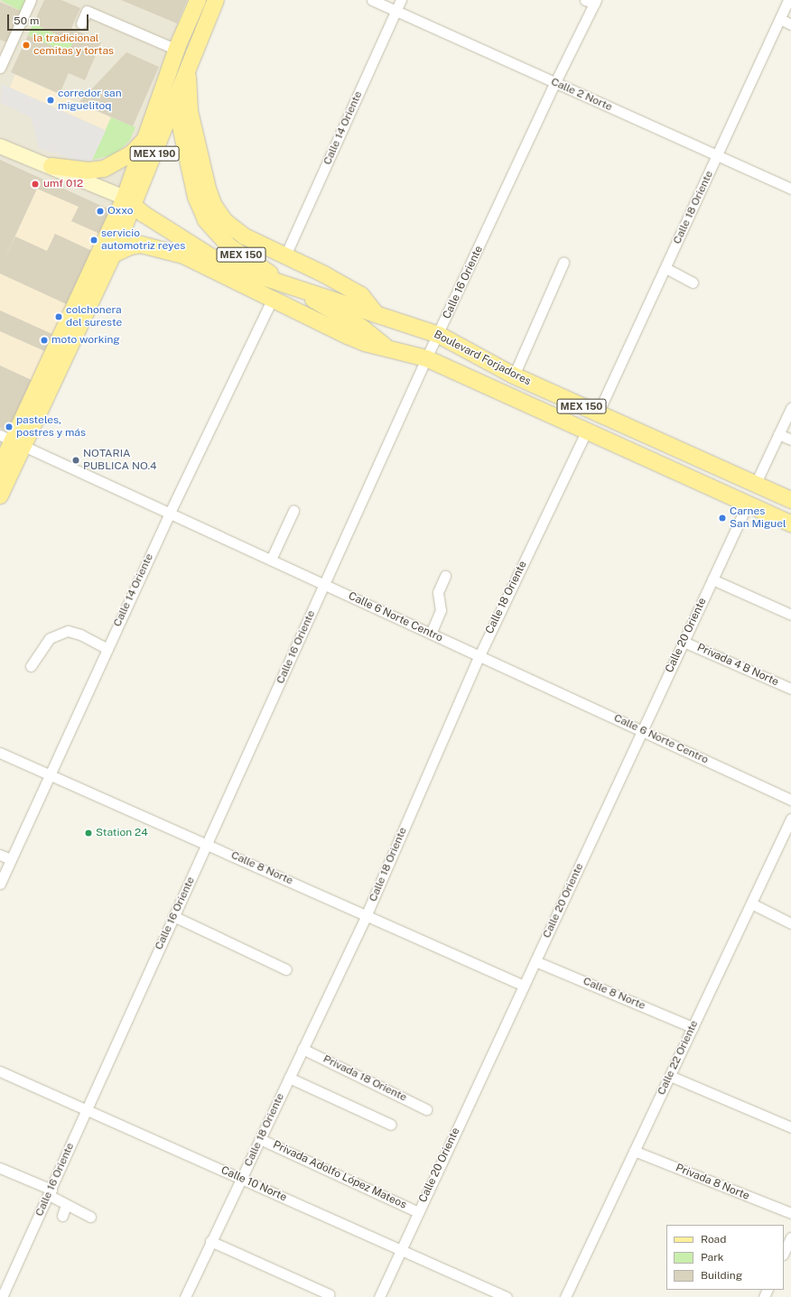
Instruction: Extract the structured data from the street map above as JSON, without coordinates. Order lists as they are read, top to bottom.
{
  "streets": {
    "main road": ["MEX 190", "MEX 150", "Boulevard Forjadores"],
    "street": [
      "Calle 2 Norte",
      "Calle 14 Oriente",
      "Calle 18 Oriente",
      "Calle 16 Oriente",
      "Calle 6 Norte Centro",
      "Calle 20 Oriente",
      "Privada 4 B Norte",
      "Calle 8 Norte",
      "Calle 22 Oriente",
      "Privada 18 Oriente",
      "Privada Adolfo López Mateos",
      "Privada 8 Norte",
      "Calle 10 Norte"
    ]
  },
  "crossings": [
    ["Calle 2 Norte", "Calle 14 Oriente"],
    ["Calle 2 Norte", "Calle 18 Oriente"],
    ["Calle 2 Norte", "Calle 16 Oriente"],
    ["Calle 14 Oriente", "MEX 150"],
    ["Calle 14 Oriente", "Calle 6 Norte Centro"],
    ["Calle 14 Oriente", "Calle 8 Norte"],
    ["MEX 190", "MEX 150"],
    ["MEX 190", "Boulevard Forjadores"],
    ["MEX 190", "Calle 6 Norte Centro"],
    ["Calle 18 Oriente", "Boulevard Forjadores"],
    ["Calle 18 Oriente", "Calle 6 Norte Centro"],
    ["Calle 18 Oriente", "Calle 8 Norte"],
    ["Calle 18 Oriente", "Privada 18 Oriente"],
    ["Calle 18 Oriente", "Privada Adolfo López Mateos"],
    ["Calle 18 Oriente", "Calle 10 Norte"],
    ["MEX 150", "Boulevard Forjadores"],
    ["Calle 16 Oriente", "Boulevard Forjadores"],
    ["Calle 16 Oriente", "Calle 6 Norte Centro"],
    ["Calle 16 Oriente", "Calle 8 Norte"],
    ["Calle 16 Oriente", "Calle 10 Norte"],
    ["Boulevard Forjadores", "Calle 20 Oriente"],
    ["Calle 6 Norte Centro", "Calle 20 Oriente"],
    ["Calle 20 Oriente", "Privada 4 B Norte"],
    ["Calle 20 Oriente", "Calle 8 Norte"],
    ["Calle 20 Oriente", "Privada Adolfo López Mateos"],
    ["Calle 20 Oriente", "Calle 10 Norte"],
    ["Calle 8 Norte", "Calle 22 Oriente"],
    ["Calle 22 Oriente", "Privada 8 Norte"]
  ],
  "places": [
    "la tradicional cemitas y tortas",
    "corredor san miguelitoq",
    "umf 012",
    "Oxxo",
    "servicio automotriz reyes",
    "colchonera del sureste",
    "moto working",
    "pasteles, postres y más",
    "NOTARIA PUBLICA NO.4",
    "Carnes San Miguel",
    "Station 24"
  ],
  "legend": ["Road", "Park", "Building"],
  "scale_bar": "50 m"
}
